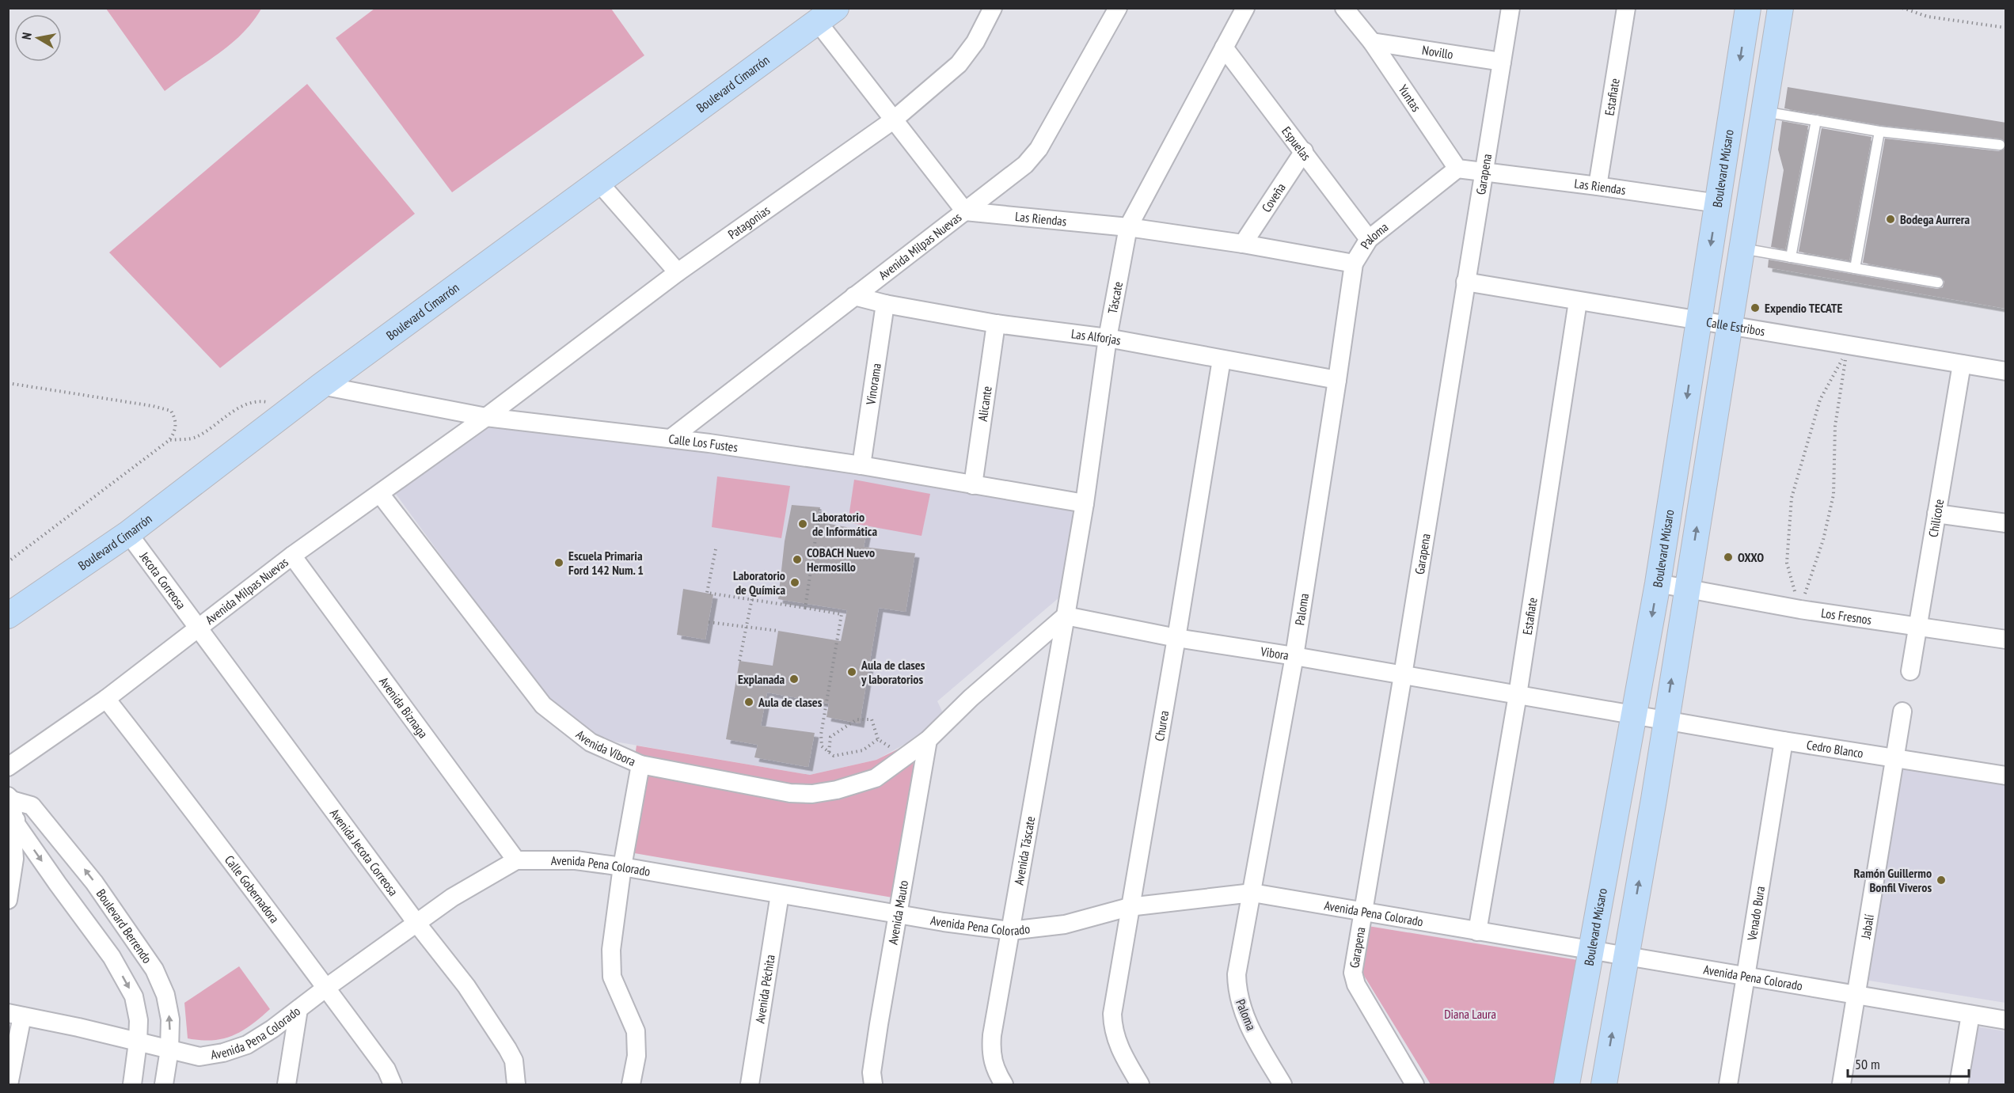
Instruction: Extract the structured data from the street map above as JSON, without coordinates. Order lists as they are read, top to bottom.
{
  "streets": {
    "street": [
      "Novillo",
      "Boulevard Cimarrón",
      "Estafiate",
      "Yuntas",
      "Espuelas",
      "Boulevard Músaro",
      "Garapena",
      "Las Riendas",
      "Coveña",
      "Patagonias",
      "Paloma",
      "Avenida Milpas Nuevas",
      "Táscate",
      "Calle Estribos",
      "Las Alforjas",
      "Vinorama",
      "Alicante",
      "Calle Los Fustes",
      "Chilicote",
      "Jecota Correosa",
      "Los Fresnos",
      "Vibora",
      "Avenida Biznaga",
      "Churea",
      "Avenida Víbora",
      "Cedro Blanco",
      "Avenida Táscate",
      "Avenida Jecota Correosa",
      "Avenida Pena Colorado",
      "Calle Gobernadora",
      "Avenida Mauto",
      "Venado Bura",
      "Boulevard Berrendo",
      "Jabalí",
      "Avenida Péchita"
    ]
  },
  "crossings": [
    ["Novillo", "Yuntas"],
    ["Novillo", "Garapena"],
    ["Boulevard Cimarrón", "Calle Los Fustes"],
    ["Boulevard Cimarrón", "Jecota Correosa"],
    ["Estafiate", "Las Riendas"],
    ["Estafiate", "Calle Estribos"],
    ["Estafiate", "Vibora"],
    ["Estafiate", "Avenida Pena Colorado"],
    ["Yuntas", "Paloma"],
    ["Espuelas", "Coveña"],
    ["Espuelas", "Paloma"],
    ["Espuelas", "Táscate"],
    ["Boulevard Músaro", "Las Riendas"],
    ["Boulevard Músaro", "Calle Estribos"],
    ["Boulevard Músaro", "Los Fresnos"],
    ["Boulevard Músaro", "Vibora"],
    ["Boulevard Músaro", "Avenida Pena Colorado"],
    ["Garapena", "Las Riendas"],
    ["Garapena", "Calle Estribos"],
    ["Garapena", "Vibora"],
    ["Garapena", "Avenida Pena Colorado"],
    ["Las Riendas", "Coveña"],
    ["Las Riendas", "Paloma"],
    ["Las Riendas", "Avenida Milpas Nuevas"],
    ["Las Riendas", "Táscate"],
    ["Patagonias", "Avenida Milpas Nuevas"],
    ["Patagonias", "Calle Los Fustes"],
    ["Paloma", "Las Alforjas"],
    ["Paloma", "Vibora"],
    ["Paloma", "Avenida Pena Colorado"],
    ["Avenida Milpas Nuevas", "Las Alforjas"],
    ["Avenida Milpas Nuevas", "Calle Los Fustes"],
    ["Avenida Milpas Nuevas", "Jecota Correosa"],
    ["Avenida Milpas Nuevas", "Avenida Biznaga"],
    ["Avenida Milpas Nuevas", "Avenida Víbora"],
    ["Avenida Milpas Nuevas", "Avenida Jecota Correosa"],
    ["Avenida Milpas Nuevas", "Calle Gobernadora"],
    ["Táscate", "Las Alforjas"],
    ["Táscate", "Calle Los Fustes"],
    ["Táscate", "Vibora"],
    ["Táscate", "Avenida Táscate"],
    ["Calle Estribos", "Chilicote"],
    ["Las Alforjas", "Vinorama"],
    ["Las Alforjas", "Alicante"],
    ["Las Alforjas", "Churea"],
    ["Vinorama", "Calle Los Fustes"],
    ["Alicante", "Calle Los Fustes"],
    ["Chilicote", "Los Fresnos"],
    ["Jecota Correosa", "Avenida Jecota Correosa"],
    ["Vibora", "Churea"],
    ["Vibora", "Cedro Blanco"],
    ["Vibora", "Avenida Táscate"],
    ["Avenida Biznaga", "Avenida Pena Colorado"],
    ["Churea", "Avenida Pena Colorado"],
    ["Avenida Víbora", "Avenida Mauto"],
    ["Cedro Blanco", "Venado Bura"],
    ["Cedro Blanco", "Jabalí"],
    ["Avenida Táscate", "Avenida Pena Colorado"],
    ["Avenida Jecota Correosa", "Avenida Pena Colorado"],
    ["Avenida Pena Colorado", "Calle Gobernadora"],
    ["Avenida Pena Colorado", "Avenida Mauto"],
    ["Avenida Pena Colorado", "Venado Bura"],
    ["Avenida Pena Colorado", "Boulevard Berrendo"],
    ["Avenida Pena Colorado", "Jabalí"],
    ["Avenida Pena Colorado", "Avenida Péchita"]
  ],
  "parks": ["Diana Laura"],
  "places": [
    "Bodega Aurrera",
    "Expendio TECATE",
    "Laboratorio de Informática",
    "OXXO",
    "COBACH Nuevo Hermosillo",
    "Escuela Primaria Ford 142 Num. 1",
    "Laboratorio de Química",
    "Aula de clases y laboratorios",
    "Explanada",
    "Aula de clases",
    "Ramón Guillermo Bonfil Viveros"
  ],
  "scale_bar": "50 m",
  "north": "left"
}
